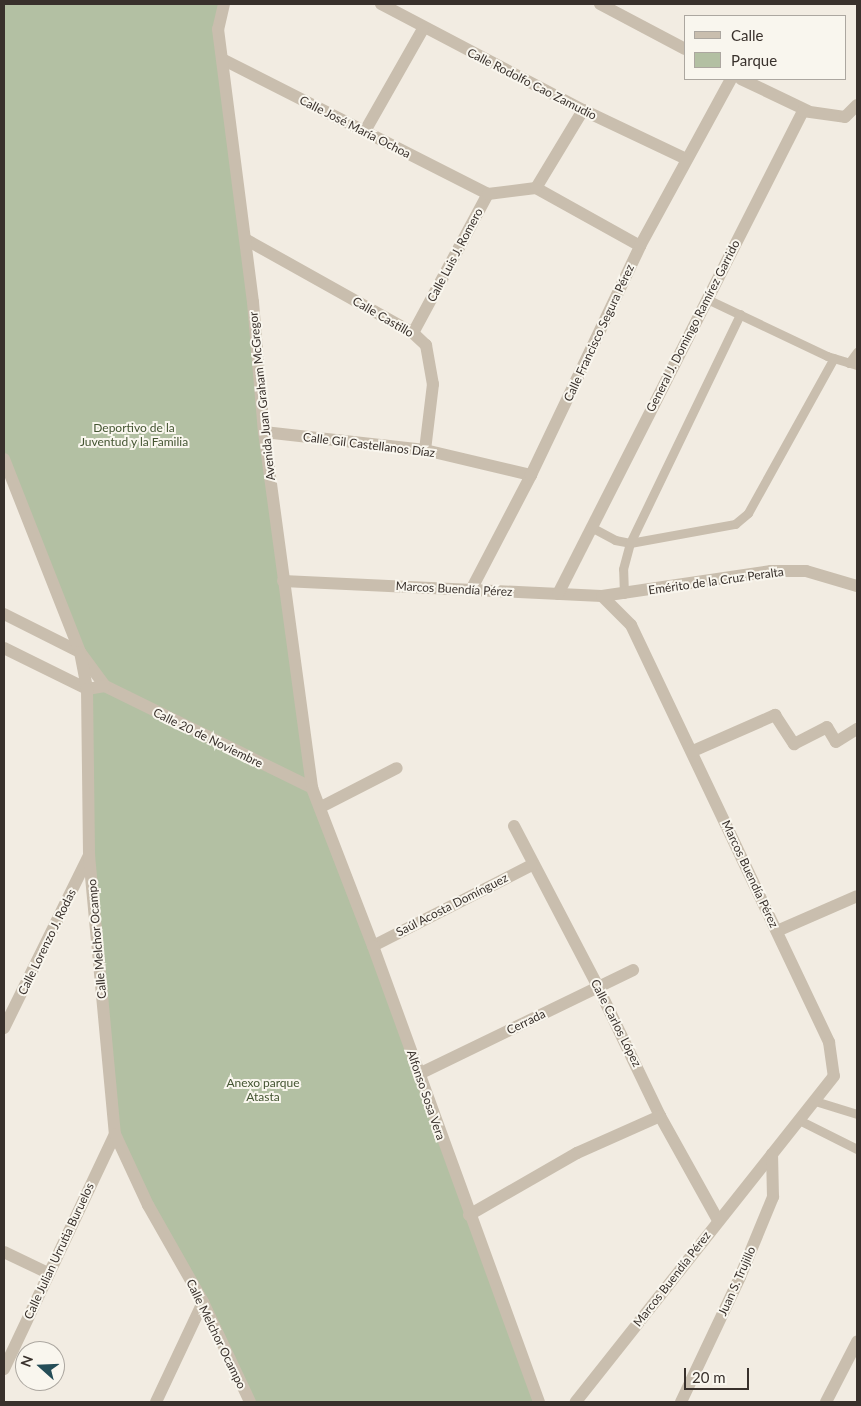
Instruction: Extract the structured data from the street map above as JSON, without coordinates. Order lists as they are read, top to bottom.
{
  "streets": {
    "street": [
      "Calle Rodolfo Cao Zamudio",
      "Calle José María Ochoa",
      "Calle Luis J. Romero",
      "Calle Castillo",
      "General J. Domingo Ramírez Garrido",
      "Calle Francisco Segura Pérez",
      "Avenida Juan Graham McGregor",
      "Calle Gil Castellanos Díaz",
      "Emérito de la Cruz Peralta",
      "Marcos Buendía Pérez",
      "Calle 20 de Noviembre",
      "Saúl Acosta Domínguez",
      "Calle Melchor Ocampo",
      "Calle Lorenzo J. Rodas",
      "Cerrada",
      "Calle Carlos López",
      "Alfonso Sosa Vera",
      "Calle Julian Urrutia Buruelos",
      "Juan S. Trujillo"
    ]
  },
  "crossings": [
    ["Calle Rodolfo Cao Zamudio", "Calle Francisco Segura Pérez"],
    ["Calle José María Ochoa", "Calle Luis J. Romero"],
    ["Calle José María Ochoa", "Avenida Juan Graham McGregor"],
    ["Calle Luis J. Romero", "Calle Castillo"],
    ["Calle Castillo", "Avenida Juan Graham McGregor"],
    ["Calle Castillo", "Calle Gil Castellanos Díaz"],
    ["General J. Domingo Ramírez Garrido", "Marcos Buendía Pérez"],
    ["Calle Francisco Segura Pérez", "Calle Gil Castellanos Díaz"],
    ["Calle Francisco Segura Pérez", "Marcos Buendía Pérez"],
    ["Avenida Juan Graham McGregor", "Calle Gil Castellanos Díaz"],
    ["Avenida Juan Graham McGregor", "Marcos Buendía Pérez"],
    ["Avenida Juan Graham McGregor", "Calle 20 de Noviembre"],
    ["Avenida Juan Graham McGregor", "Alfonso Sosa Vera"],
    ["Emérito de la Cruz Peralta", "Marcos Buendía Pérez"],
    ["Marcos Buendía Pérez", "Calle Carlos López"],
    ["Marcos Buendía Pérez", "Juan S. Trujillo"],
    ["Calle 20 de Noviembre", "Calle Melchor Ocampo"],
    ["Calle 20 de Noviembre", "Alfonso Sosa Vera"],
    ["Saúl Acosta Domínguez", "Calle Carlos López"],
    ["Saúl Acosta Domínguez", "Alfonso Sosa Vera"],
    ["Calle Melchor Ocampo", "Calle Lorenzo J. Rodas"],
    ["Calle Melchor Ocampo", "Calle Julian Urrutia Buruelos"],
    ["Cerrada", "Calle Carlos López"],
    ["Cerrada", "Alfonso Sosa Vera"]
  ],
  "parks": ["Deportivo de la Juventud y la Familia", "Anexo parque Atasta"],
  "legend": ["Calle", "Parque"],
  "scale_bar": "20 m",
  "north": "left"
}
